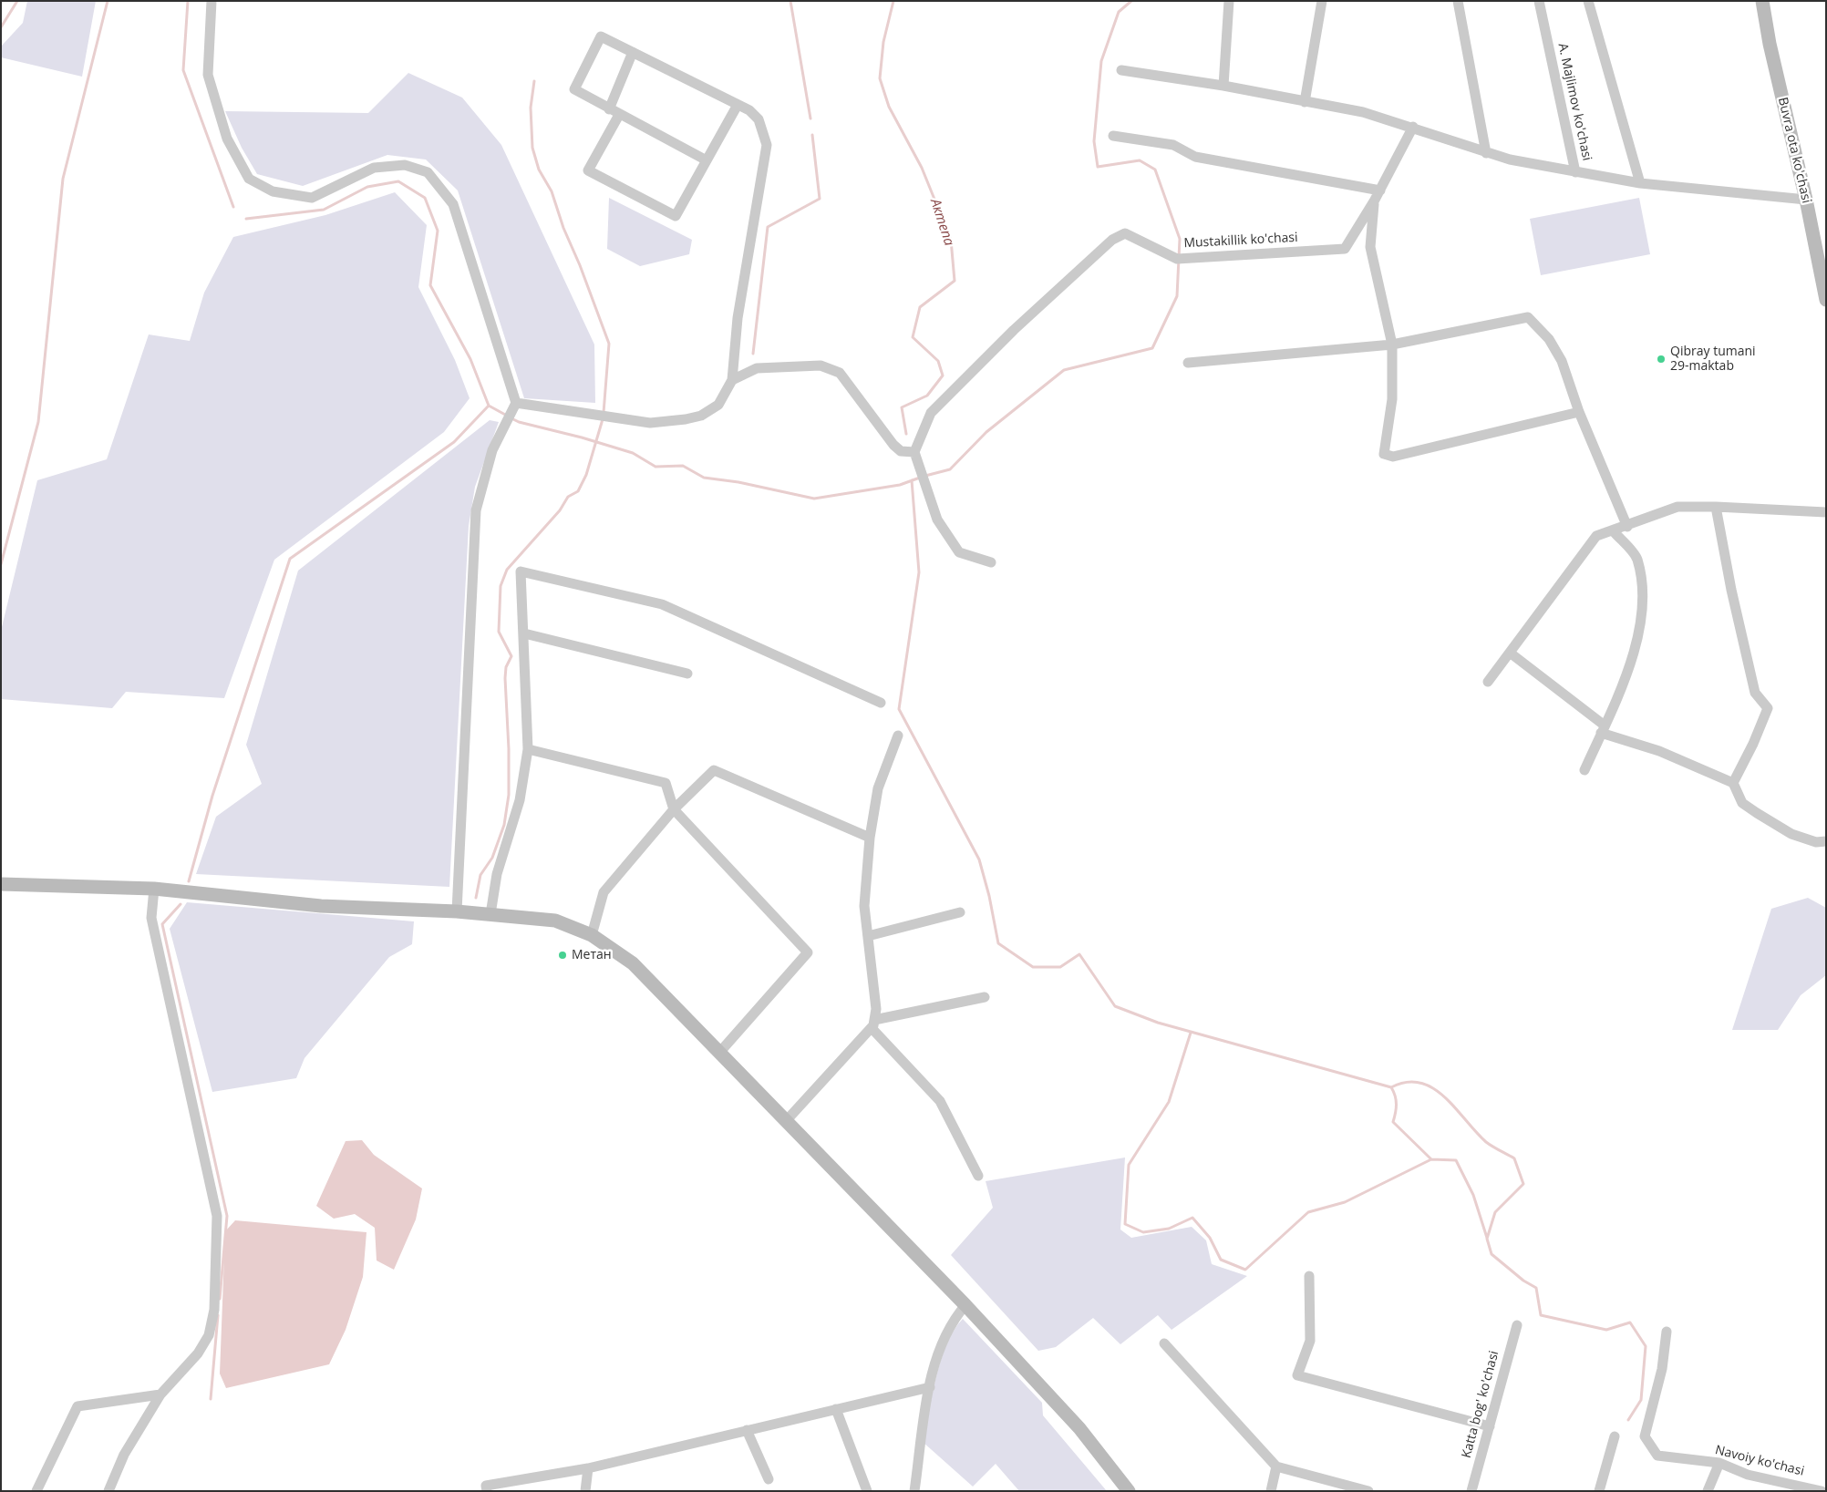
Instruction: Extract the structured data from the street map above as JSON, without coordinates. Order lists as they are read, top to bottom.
{
  "streets": {
    "main road": ["Buvra ota ko'chasi"],
    "street": [
      "A. Majlimov ko'chasi",
      "Mustakillik ko'chasi",
      "Katta bog' ko'chasi",
      "Navoiy ko'chasi"
    ]
  },
  "crossings": [
    ["A. Majlimov ko'chasi", "Buvra ota ko'chasi"]
  ],
  "water": ["Актепа"],
  "places": ["Qibray tumani 29-maktab", "Метан"]
}
